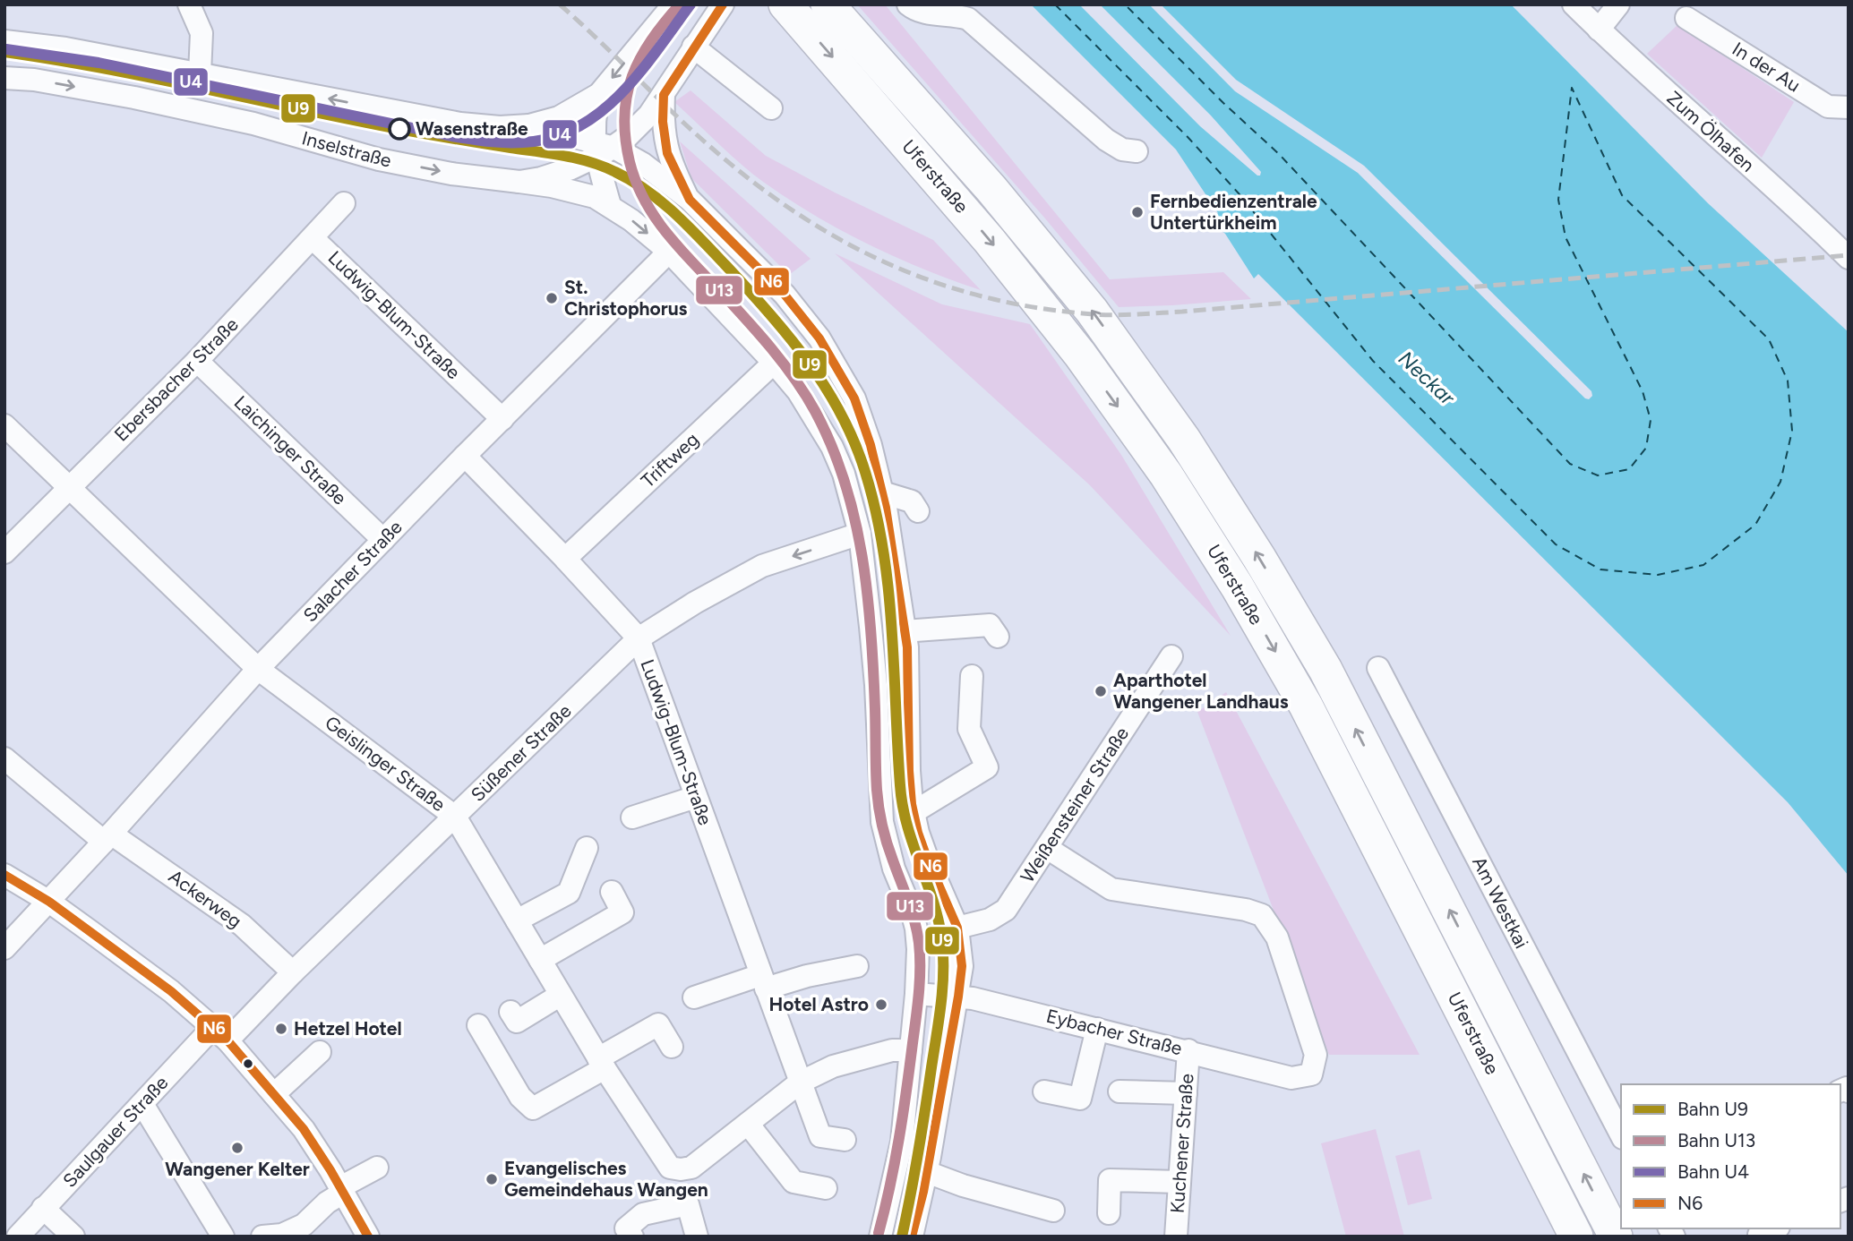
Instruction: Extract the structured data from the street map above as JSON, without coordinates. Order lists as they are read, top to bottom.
{
  "streets": {
    "highway": ["Uferstraße"],
    "street": [
      "In der Au",
      "Zum Ölhafen",
      "Inselstraße",
      "Ludwig-Blum-Straße",
      "Ebersbacher Straße",
      "Laichinger Straße",
      "Triftweg",
      "Salacher Straße",
      "Süßener Straße",
      "Geislinger Straße",
      "Weißensteiner Straße",
      "Ackerweg",
      "Am Westkai",
      "Eybacher Straße",
      "Saulgauer Straße",
      "Kuchener Straße"
    ]
  },
  "crossings": [
    ["Ludwig-Blum-Straße", "Ebersbacher Straße"],
    ["Ludwig-Blum-Straße", "Triftweg"],
    ["Ludwig-Blum-Straße", "Salacher Straße"],
    ["Ludwig-Blum-Straße", "Süßener Straße"],
    ["Ebersbacher Straße", "Laichinger Straße"],
    ["Ebersbacher Straße", "Geislinger Straße"],
    ["Laichinger Straße", "Salacher Straße"],
    ["Salacher Straße", "Geislinger Straße"],
    ["Salacher Straße", "Ackerweg"],
    ["Süßener Straße", "Geislinger Straße"],
    ["Süßener Straße", "Ackerweg"],
    ["Süßener Straße", "Saulgauer Straße"],
    ["Weißensteiner Straße", "Eybacher Straße"],
    ["Eybacher Straße", "Kuchener Straße"]
  ],
  "water": ["Neckar"],
  "places": [
    "Wasenstraße",
    "Fernbedienzentrale Untertürkheim",
    "St. Christophorus",
    "Aparthotel Wangener Landhaus",
    "Hotel Astro",
    "Hetzel Hotel",
    "Wangener Kelter",
    "Evangelisches Gemeindehaus Wangen"
  ],
  "lines": [
    "rail line U13",
    "rail line U4",
    "transit line N6",
    "rail line U9"
  ],
  "legend": [
    "Bahn U9",
    "Bahn U13",
    "Bahn U4",
    "N6"
  ]
}
